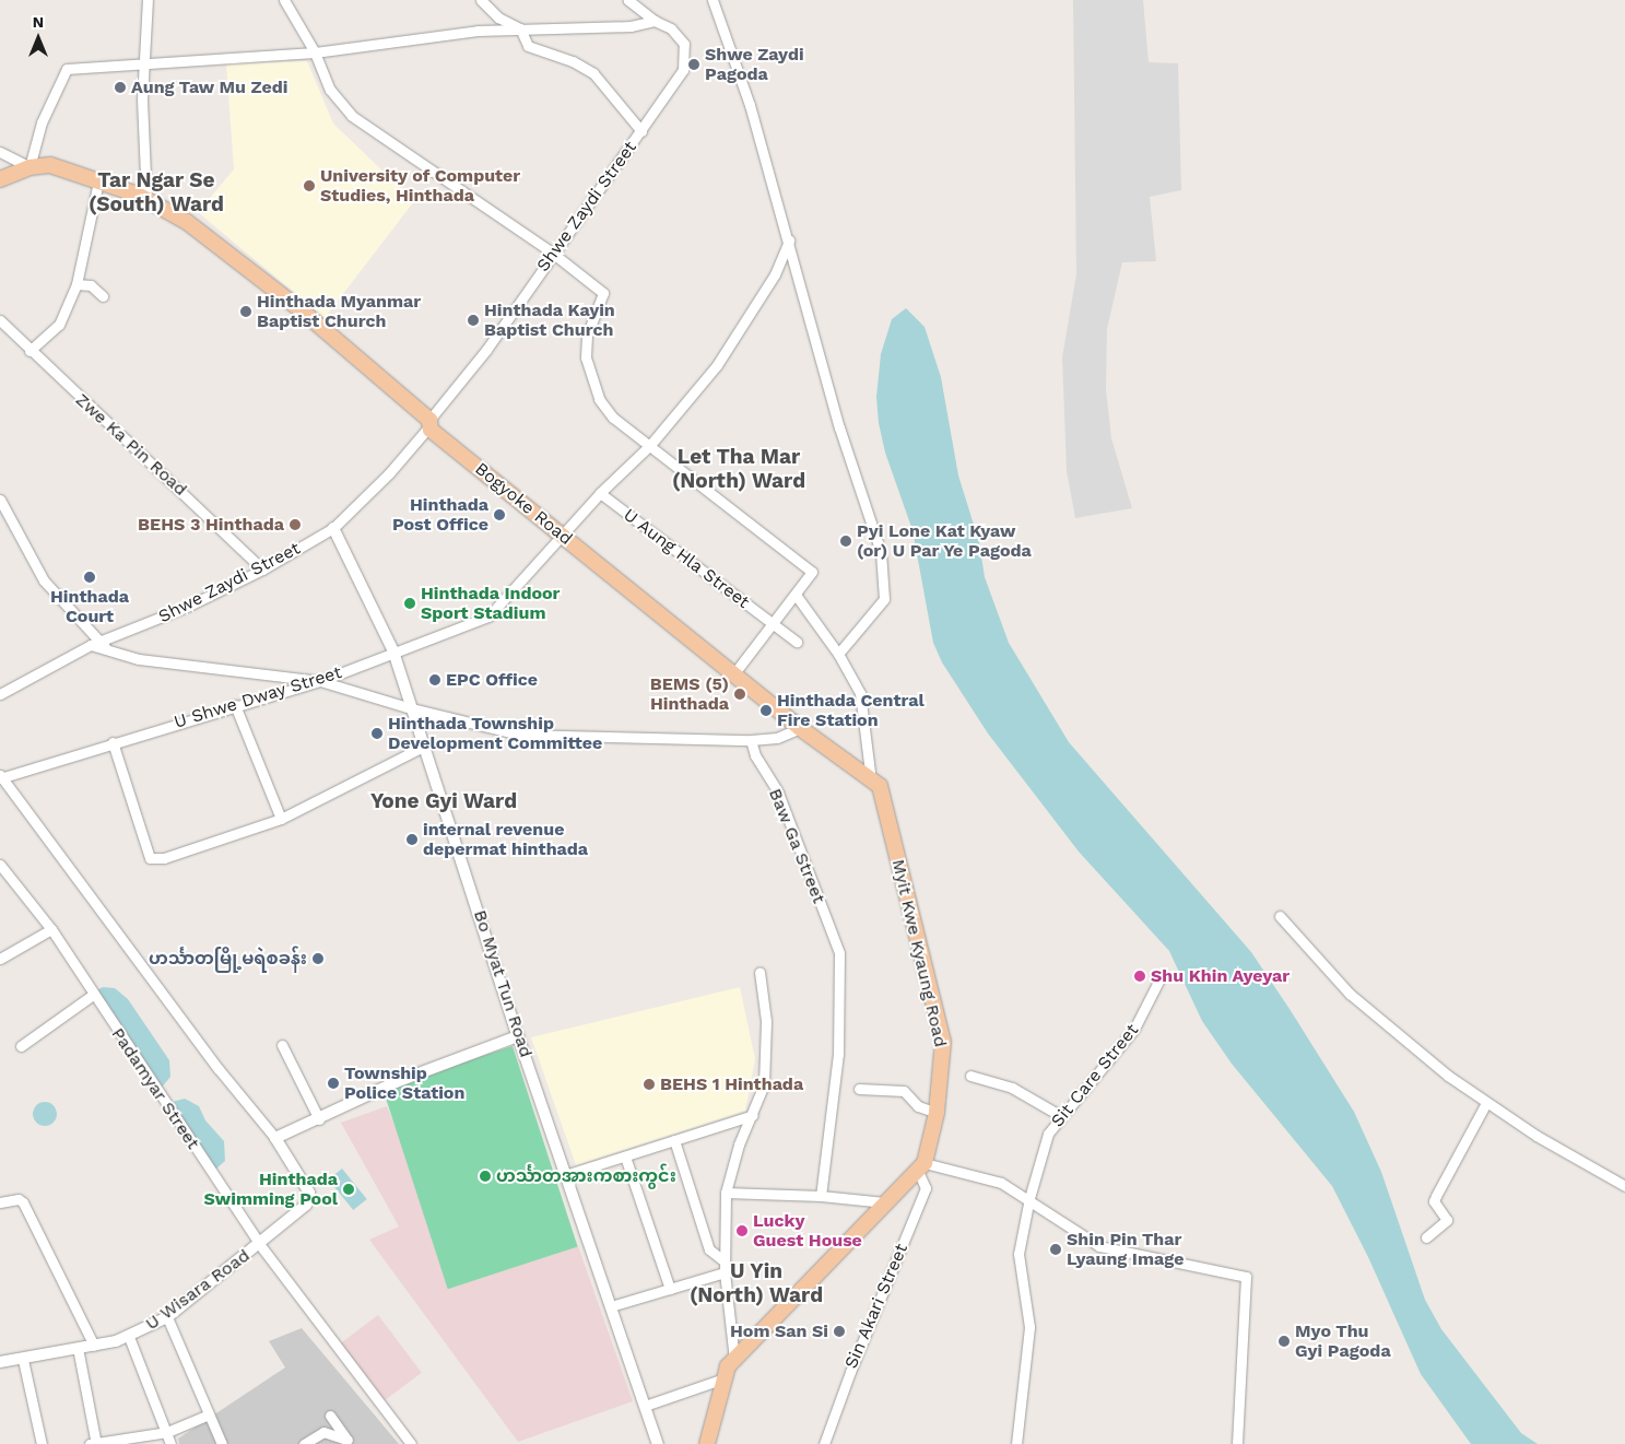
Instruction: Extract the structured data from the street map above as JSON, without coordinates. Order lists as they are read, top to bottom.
{
  "streets": {
    "main road": ["Bogyoke Road", "Myit Kwe Kyaung Road"],
    "street": [
      "Shwe Zaydi Street",
      "Zwe Ka Pin Road",
      "U Aung Hla Street",
      "U Shwe Dway Street",
      "Baw Ga Street",
      "Bo Myat Tun Road",
      "Sit Care Street",
      "Padamyar Street",
      "U Wisara Road",
      "Sin Akari Street"
    ]
  },
  "crossings": [
    ["Shwe Zaydi Street", "Zwe Ka Pin Road"],
    ["Shwe Zaydi Street", "Bogyoke Road"],
    ["Shwe Zaydi Street", "Bo Myat Tun Road"],
    ["Bogyoke Road", "U Shwe Dway Street"],
    ["Bogyoke Road", "Myit Kwe Kyaung Road"],
    ["U Aung Hla Street", "U Shwe Dway Street"],
    ["U Shwe Dway Street", "Bo Myat Tun Road"],
    ["Myit Kwe Kyaung Road", "Sin Akari Street"],
    ["Padamyar Street", "U Wisara Road"]
  ],
  "districts": [
    "Tar Ngar Se (South) Ward",
    "Let Tha Mar (North) Ward",
    "Yone Gyi Ward",
    "U Yin (North) Ward"
  ],
  "places": [
    "Shwe Zaydi Pagoda",
    "Aung Taw Mu Zedi",
    "University of Computer Studies, Hinthada",
    "Hinthada Myanmar Baptist Church",
    "Hinthada Kayin Baptist Church",
    "Hinthada Post Office",
    "BEHS 3 Hinthada",
    "Pyi Lone Kat Kyaw (or) U Par Ye Pagoda",
    "Hinthada Court",
    "Hinthada Indoor Sport Stadium",
    "EPC Office",
    "BEMS (5) Hinthada",
    "Hinthada Central Fire Station",
    "Hinthada Township Development Committee",
    "internal revenue depermat hinthada",
    "ဟင်္သာတမြို့မရဲစခန်း",
    "Shu Khin Ayeyar",
    "Township Police Station",
    "BEHS 1 Hinthada",
    "ဟင်္သာတအားကစားကွင်း",
    "Hinthada Swimming Pool",
    "Lucky Guest House",
    "Shin Pin Thar Lyaung Image",
    "Hom San Si",
    "Myo Thu Gyi Pagoda"
  ],
  "north": "top"
}
